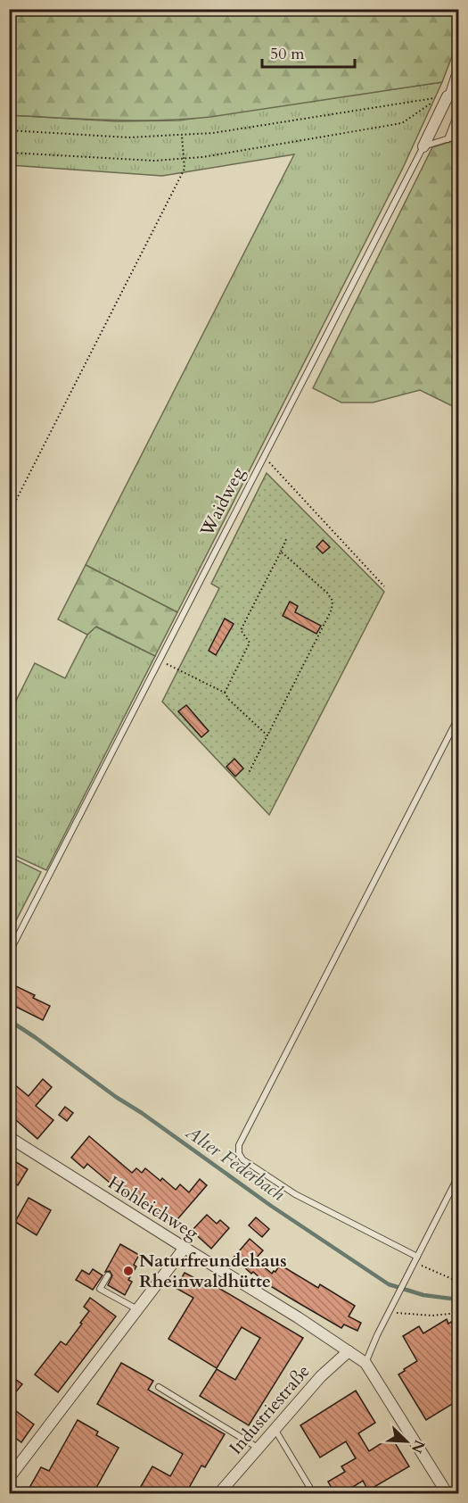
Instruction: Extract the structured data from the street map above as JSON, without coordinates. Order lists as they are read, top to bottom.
{
  "streets": {
    "street": ["Waidweg", "Hohleichweg", "Industriestraße"]
  },
  "crossings": [
    ["Hohleichweg", "Industriestraße"]
  ],
  "water": ["Alter Federbach"],
  "places": ["Naturfreundehaus Rheinwaldhütte"],
  "scale_bar": "50 m",
  "north": "bottom right"
}
